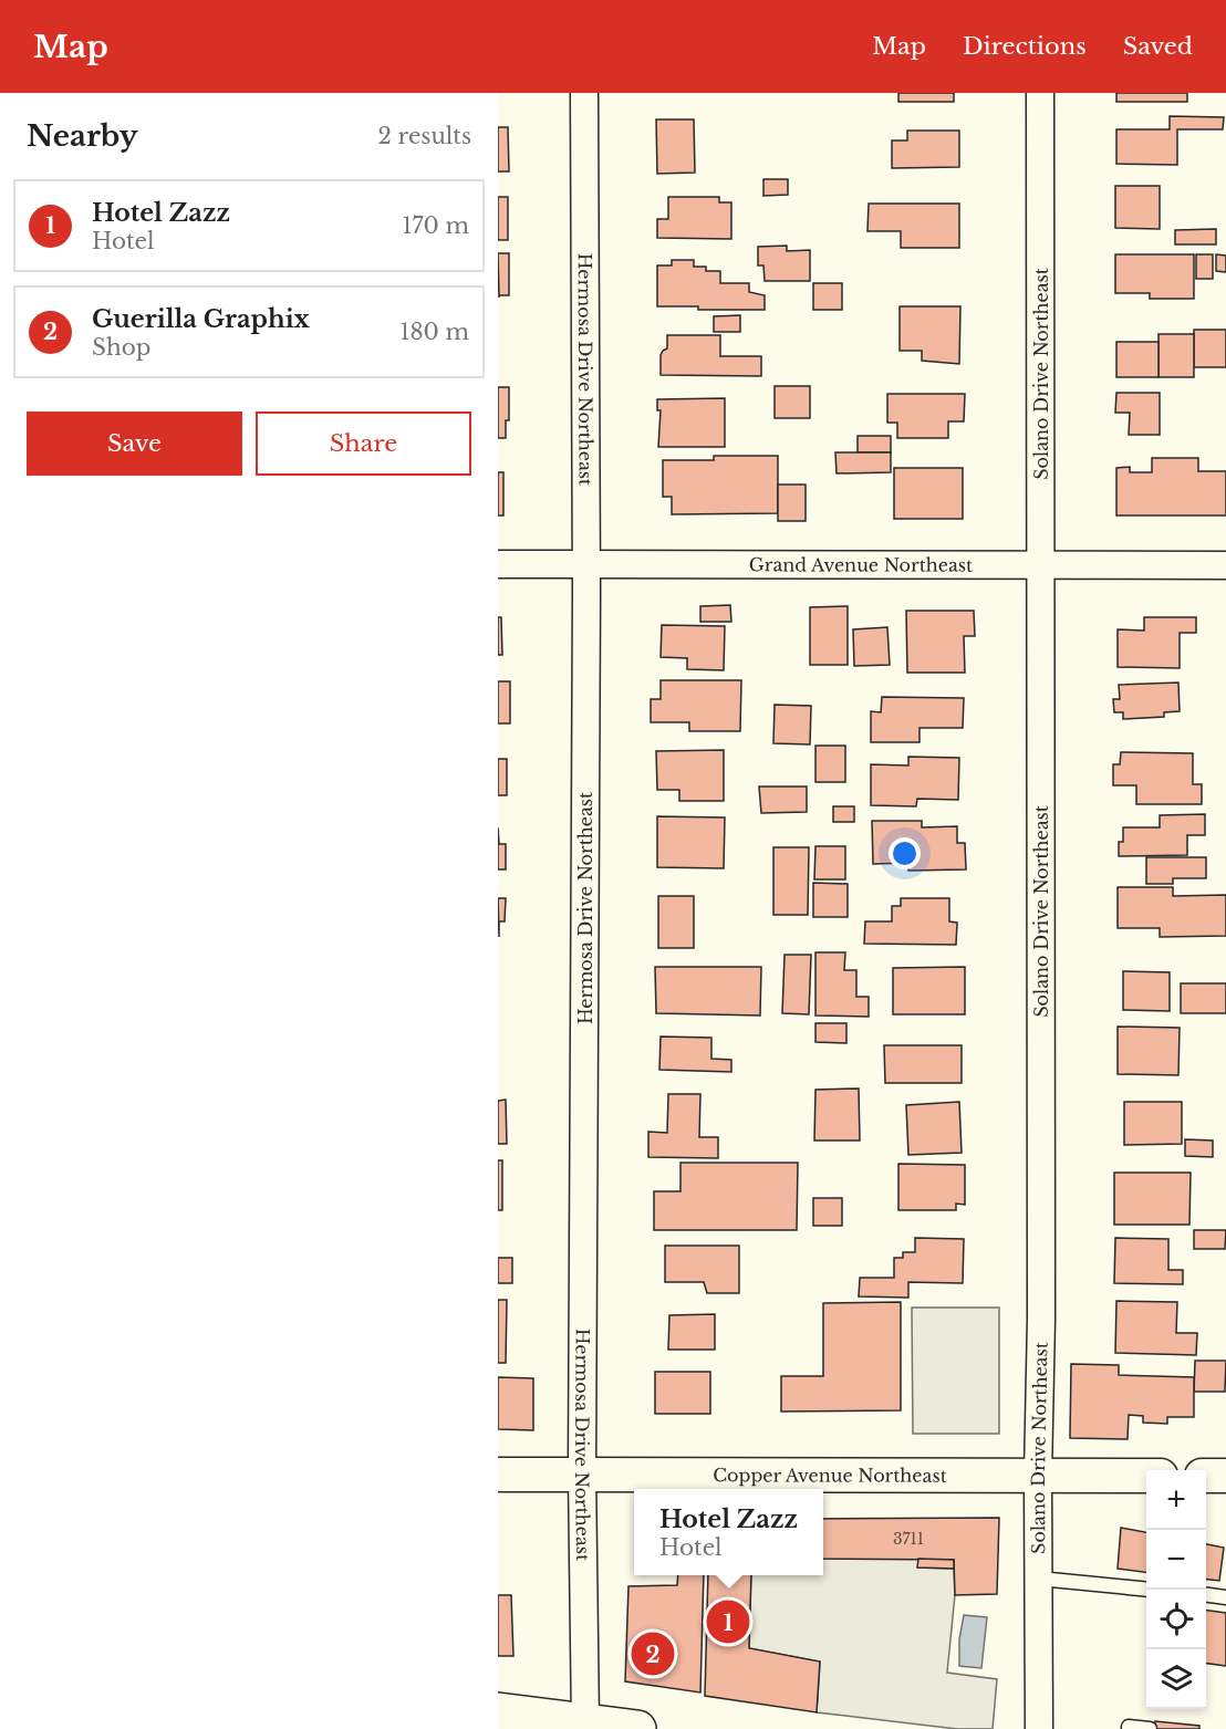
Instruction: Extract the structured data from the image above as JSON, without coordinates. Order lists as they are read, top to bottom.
{
  "streets": {
    "street": [
      "Hermosa Drive Northeast",
      "Solano Drive Northeast",
      "Grand Avenue Northeast",
      "Copper Avenue Northeast"
    ]
  },
  "crossings": [
    ["Hermosa Drive Northeast", "Grand Avenue Northeast"],
    ["Hermosa Drive Northeast", "Copper Avenue Northeast"],
    ["Solano Drive Northeast", "Grand Avenue Northeast"],
    ["Solano Drive Northeast", "Copper Avenue Northeast"]
  ],
  "house_numbers": ["3711"],
  "page": {
    "header": "Map",
    "nav": ["Map", "Directions", "Saved"],
    "heading": ["Nearby", "2 results"],
    "list": [
      {
        "mark": "1",
        "name": "Hotel Zazz",
        "note": "Hotel",
        "value": "170 m"
      },
      {
        "mark": "2",
        "name": "Guerilla Graphix",
        "note": "Shop",
        "value": "180 m"
      }
    ],
    "buttons": ["Save", "Share"],
    "map_buttons": ["+", "−"],
    "popup": ["Hotel Zazz", "Hotel"],
    "pins": ["1", "2"]
  }
}
